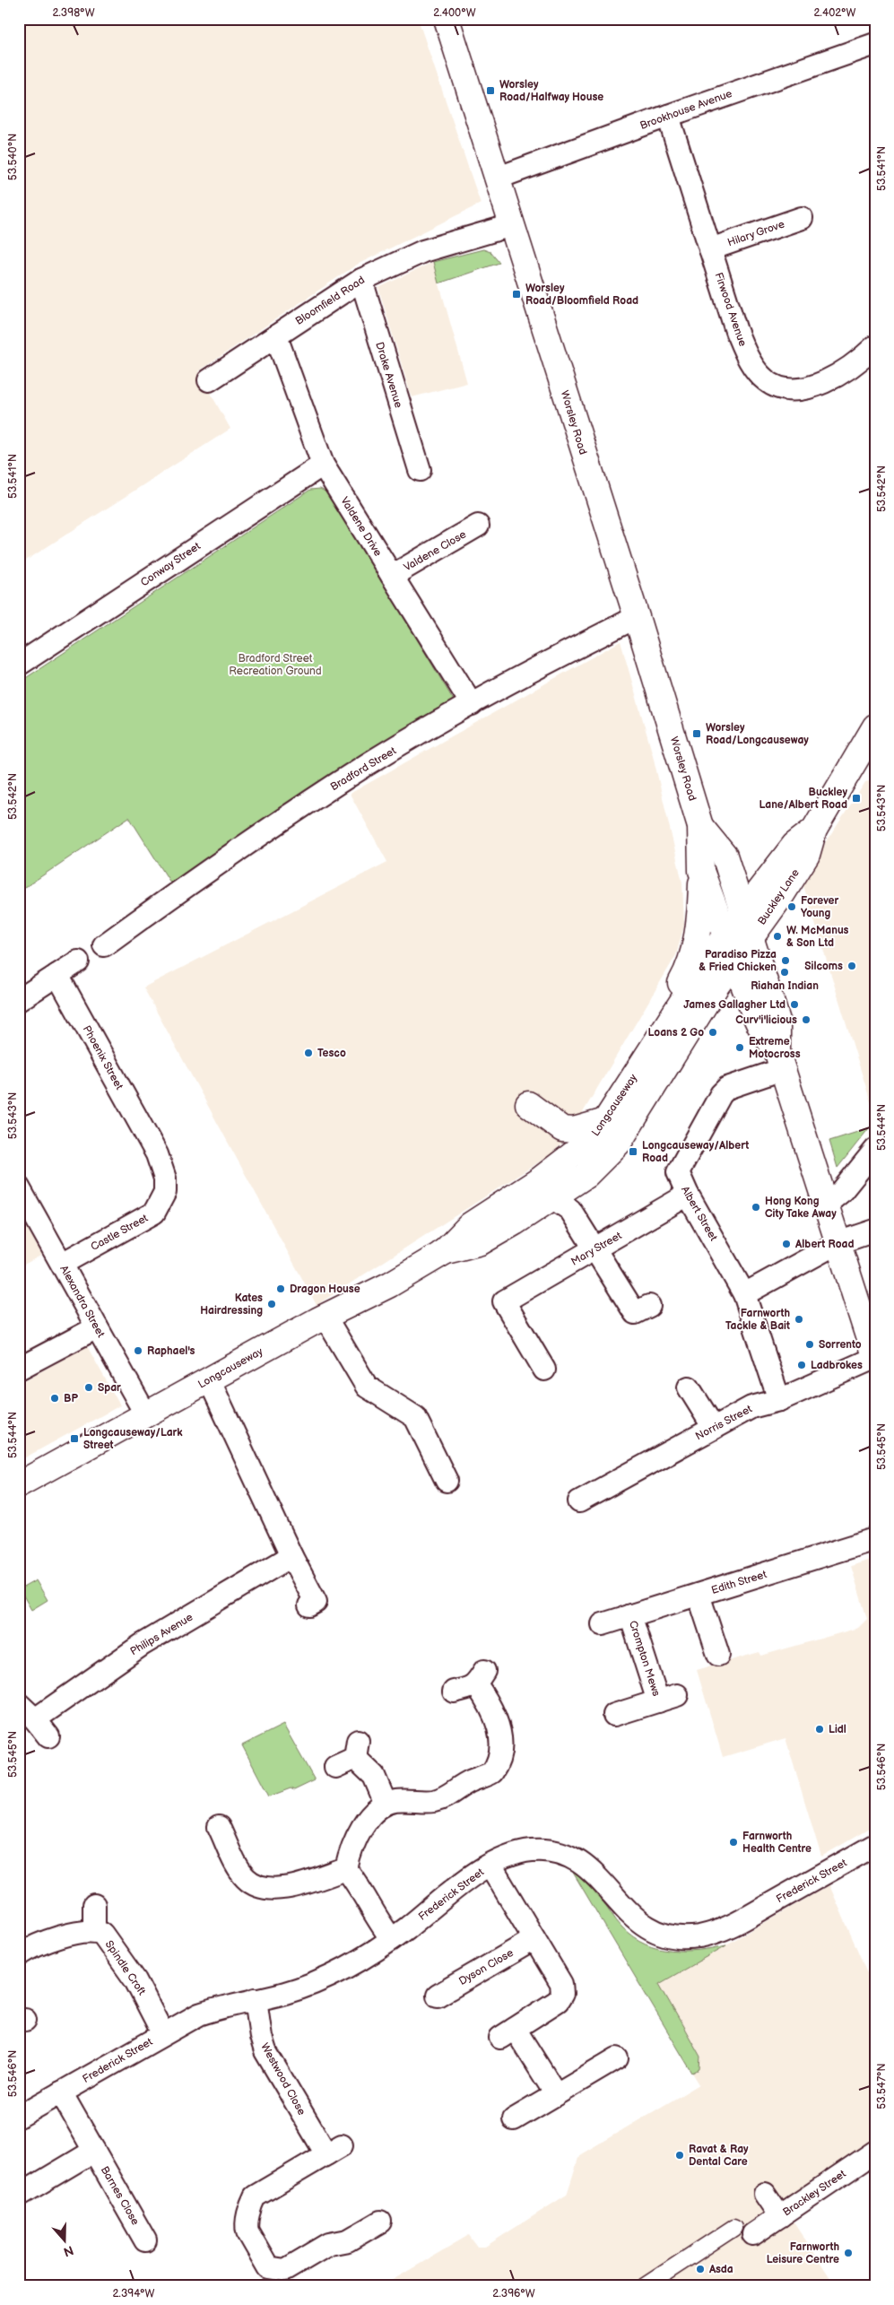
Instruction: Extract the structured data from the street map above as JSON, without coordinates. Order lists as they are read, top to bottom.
{
  "streets": {
    "main road": ["Worsley Road", "Buckley Lane", "Longcauseway"],
    "street": [
      "Brookhouse Avenue",
      "Hilary Grove",
      "Bloomfield Road",
      "Firwood Avenue",
      "Drake Avenue",
      "Valdene Drive",
      "Valdene Close",
      "Conway Street",
      "Bradford Street",
      "Phoenix Street",
      "Albert Street",
      "Castle Street",
      "Mary Street",
      "Alexandra Street",
      "Norris Street",
      "Edith Street",
      "Philips Avenue",
      "Crompton Mews",
      "Frederick Street",
      "Dyson Close",
      "Spindle Croft",
      "Westwood Close",
      "Brackley Street",
      "Barnes Close"
    ]
  },
  "crossings": [
    ["Brookhouse Avenue", "Firwood Avenue"],
    ["Brookhouse Avenue", "Worsley Road"],
    ["Hilary Grove", "Firwood Avenue"],
    ["Bloomfield Road", "Drake Avenue"],
    ["Bloomfield Road", "Worsley Road"],
    ["Bloomfield Road", "Valdene Drive"],
    ["Worsley Road", "Bradford Street"],
    ["Worsley Road", "Buckley Lane"],
    ["Worsley Road", "Longcauseway"],
    ["Valdene Drive", "Valdene Close"],
    ["Valdene Drive", "Conway Street"],
    ["Valdene Drive", "Bradford Street"],
    ["Buckley Lane", "Longcauseway"],
    ["Phoenix Street", "Castle Street"],
    ["Longcauseway", "Alexandra Street"],
    ["Albert Street", "Mary Street"],
    ["Albert Street", "Norris Street"],
    ["Castle Street", "Alexandra Street"],
    ["Edith Street", "Crompton Mews"],
    ["Frederick Street", "Spindle Croft"],
    ["Frederick Street", "Westwood Close"],
    ["Frederick Street", "Barnes Close"]
  ],
  "parks": ["Bradford Street Recreation Ground"],
  "places": {
    "transit": [
      "Worsley Road/Halfway House",
      "Worsley Road/Bloomfield Road",
      "Worsley Road/Longcauseway",
      "Buckley Lane/Albert Road",
      "Longcauseway/Albert Road",
      "Longcauseway/Lark Street"
    ],
    "other": [
      "Forever Young",
      "W. McManus & Son Ltd",
      "Paradiso Pizza & Fried Chicken",
      "Silcoms",
      "Riahan Indian",
      "James Gallagher Ltd",
      "Curv'i'licious",
      "Loans 2 Go",
      "Extreme Motocross",
      "Tesco",
      "Hong Kong City Take Away",
      "Albert Road",
      "Dragon House",
      "Kates Hairdressing",
      "Farnworth Tackle & Bait",
      "Sorrento",
      "Raphael's",
      "Ladbrokes",
      "Spar",
      "BP",
      "Lidl",
      "Farnworth Health Centre",
      "Ravat & Ray Dental Care",
      "Farnworth Leisure Centre",
      "Asda"
    ]
  },
  "north": "bottom",
  "coordinates": [
    "2.398°W",
    "2.400°W",
    "2.402°W",
    "53.540°N",
    "53.541°N",
    "53.542°N",
    "53.543°N",
    "53.544°N",
    "53.545°N",
    "53.546°N",
    "53.547°N",
    "2.394°W",
    "2.396°W"
  ]
}
